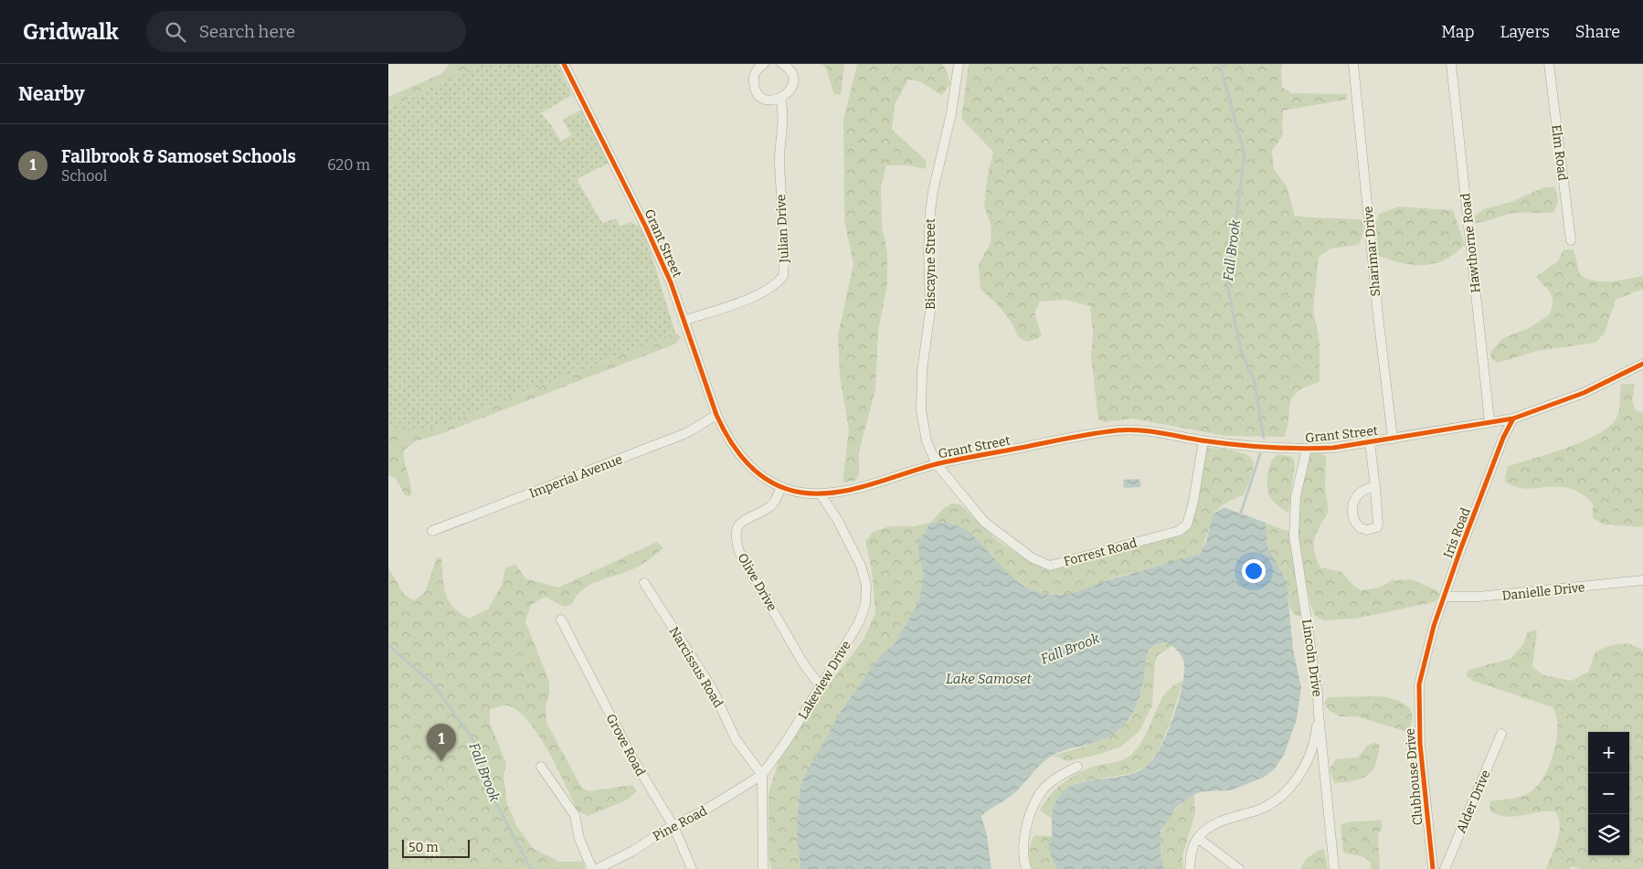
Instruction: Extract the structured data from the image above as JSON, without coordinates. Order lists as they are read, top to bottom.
{
  "streets": {
    "street": [
      "Elm Road",
      "Julian Drive",
      "Grant Street",
      "Hawthorne Road",
      "Sharimar Drive",
      "Biscayne Street",
      "Imperial Avenue",
      "Iris Road",
      "Forrest Road",
      "Olive Drive",
      "Danielle Drive",
      "Lincoln Drive",
      "Narcissus Road",
      "Lakeview Drive",
      "Grove Road",
      "Clubhouse Drive",
      "Alder Drive",
      "Pine Road"
    ]
  },
  "crossings": [
    ["Julian Drive", "Grant Street"],
    ["Grant Street", "Hawthorne Road"],
    ["Grant Street", "Sharimar Drive"],
    ["Grant Street", "Biscayne Street"],
    ["Grant Street", "Imperial Avenue"],
    ["Grant Street", "Iris Road"],
    ["Grant Street", "Forrest Road"],
    ["Grant Street", "Olive Drive"],
    ["Grant Street", "Lincoln Drive"],
    ["Grant Street", "Lakeview Drive"],
    ["Biscayne Street", "Forrest Road"],
    ["Iris Road", "Danielle Drive"],
    ["Iris Road", "Clubhouse Drive"],
    ["Olive Drive", "Lakeview Drive"],
    ["Narcissus Road", "Lakeview Drive"],
    ["Narcissus Road", "Pine Road"],
    ["Lakeview Drive", "Pine Road"],
    ["Grove Road", "Pine Road"]
  ],
  "water": ["Fall Brook", "Lake Samoset"],
  "scale_bar": "50 m",
  "page": {
    "header": "Gridwalk",
    "search": "Search here",
    "nav": ["Map", "Layers", "Share"],
    "heading": "Nearby",
    "list": [
      {
        "mark": "1",
        "name": "Fallbrook & Samoset Schools",
        "note": "School",
        "value": "620 m"
      }
    ],
    "pins": "1",
    "map_buttons": ["+", "−"],
    "scale": "50 m"
  }
}
